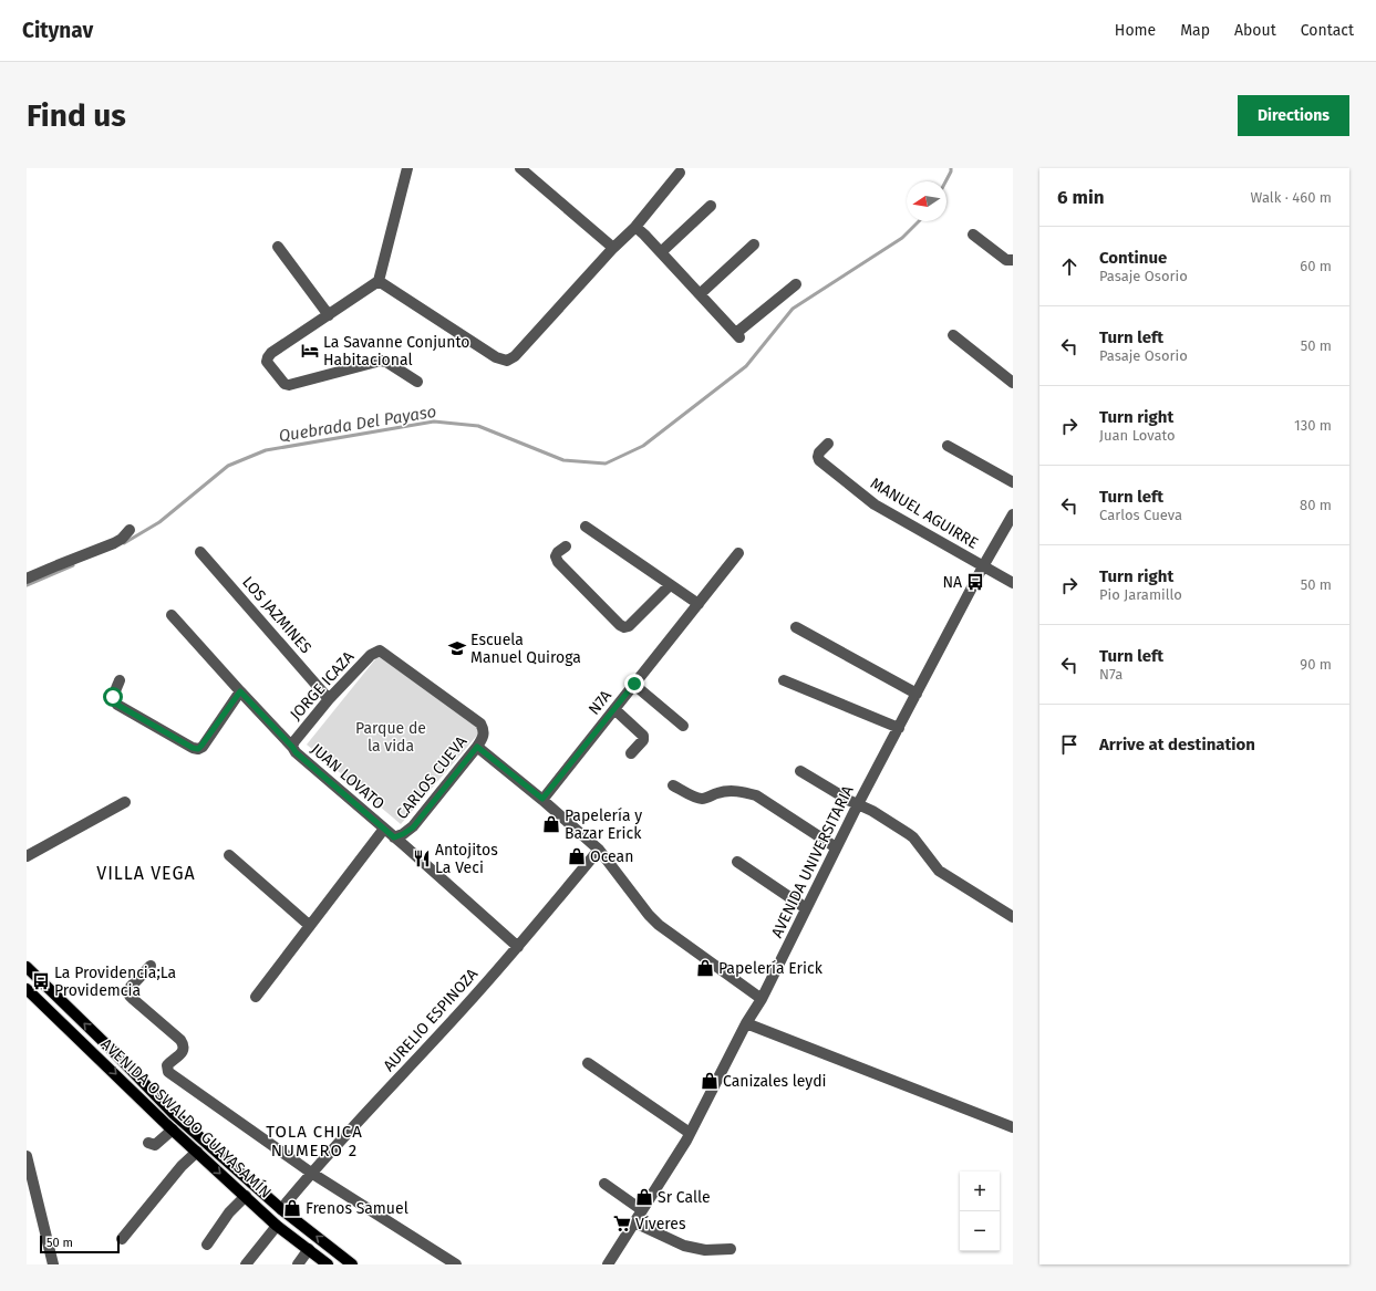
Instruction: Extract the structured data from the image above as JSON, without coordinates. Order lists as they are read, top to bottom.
{
  "streets": {
    "main road": ["AVENIDA OSWALDO GUAYASAMÍN"],
    "street": [
      "MANUEL AGUIRRE",
      "LOS JAZMINES",
      "JORGE ICAZA",
      "N7A",
      "JUAN LOVATO",
      "CARLOS CUEVA",
      "AVENIDA UNIVERSITARIA",
      "AURELIO ESPINOZA"
    ]
  },
  "crossings": [
    ["MANUEL AGUIRRE", "AVENIDA UNIVERSITARIA"],
    ["LOS JAZMINES", "JORGE ICAZA"],
    ["JORGE ICAZA", "JUAN LOVATO"],
    ["JORGE ICAZA", "CARLOS CUEVA"],
    ["JUAN LOVATO", "CARLOS CUEVA"],
    ["JUAN LOVATO", "AURELIO ESPINOZA"],
    ["AURELIO ESPINOZA", "AVENIDA OSWALDO GUAYASAMÍN"]
  ],
  "districts": ["VILLA VEGA", "TOLA CHICA NUMERO 2"],
  "water": ["Quebrada Del Payaso"],
  "parks": ["Parque de la vida"],
  "places": {
    "hotel": ["La Savanne Conjunto Habitacional"],
    "bus stop": ["NA", "La Providencia;La Providemcia"],
    "school or university": ["Escuela Manuel Quiroga"],
    "shop": [
      "Papelería y Bazar Erick",
      "Ocean",
      "Papelería Erick",
      "Canizales leydi",
      "Sr Calle",
      "Frenos Samuel"
    ],
    "restaurant": ["Antojitos La Veci"],
    "supermarket": ["Víveres"]
  },
  "scale_bar": "50 m",
  "north": "left",
  "page": {
    "header": "Citynav",
    "nav": [
      "Home",
      "Map",
      "About",
      "Contact"
    ],
    "buttons": "Directions",
    "title": "Find us",
    "heading": ["6 min", "Walk · 460 m"],
    "list": [
      ["Continue", "Pasaje Osorio", "60 m"],
      ["Turn left", "Pasaje Osorio", "50 m"],
      ["Turn right", "Juan Lovato", "130 m"],
      ["Turn left", "Carlos Cueva", "80 m"],
      ["Turn right", "Pio Jaramillo", "50 m"],
      ["Turn left", "N7a", "90 m"],
      "Arrive at destination"
    ],
    "map_buttons": ["+", "−"],
    "scale": "50 m"
  }
}
